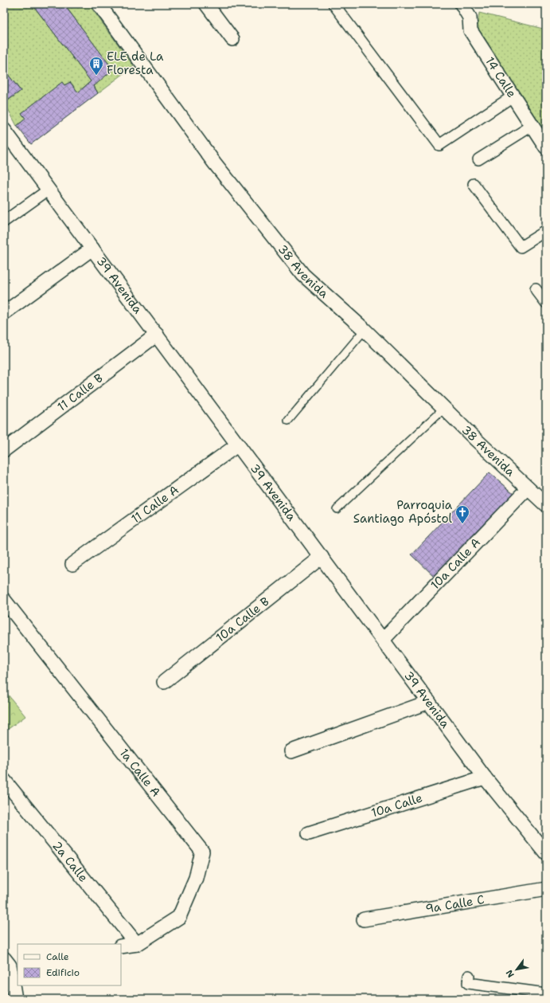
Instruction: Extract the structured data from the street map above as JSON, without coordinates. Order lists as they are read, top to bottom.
{
  "streets": {
    "street": [
      "14 Calle",
      "38 Avenida",
      "39 Avenida",
      "11 Calle B",
      "11 Calle A",
      "10a Calle A",
      "10a Calle B",
      "1a Calle A",
      "10a Calle",
      "2a Calle",
      "9a Calle C"
    ]
  },
  "crossings": [
    ["38 Avenida", "10a Calle A"],
    ["39 Avenida", "11 Calle B"],
    ["39 Avenida", "11 Calle A"],
    ["39 Avenida", "10a Calle A"],
    ["39 Avenida", "10a Calle B"],
    ["39 Avenida", "10a Calle"],
    ["1a Calle A", "2a Calle"]
  ],
  "places": {
    "building": ["ELE de La Floresta"],
    "church": ["Parroquia Santiago Apóstol"]
  },
  "legend": ["Calle", "Edificio"],
  "north": "bottom left"
}
